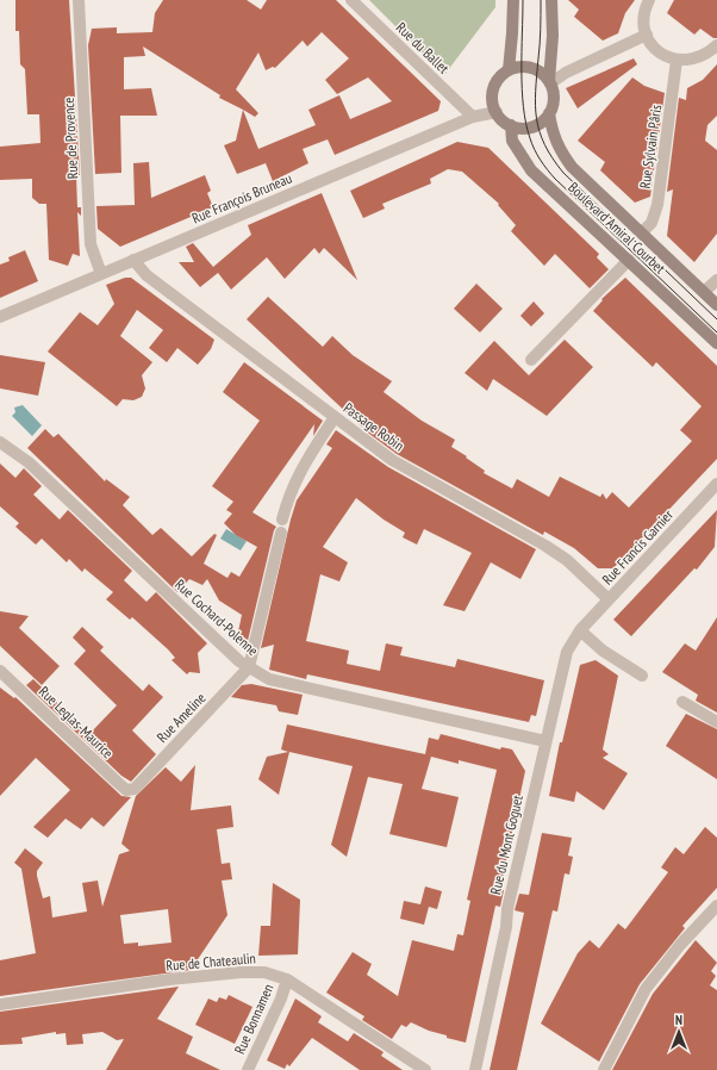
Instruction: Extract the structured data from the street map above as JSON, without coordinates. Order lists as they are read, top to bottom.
{
  "streets": {
    "street": [
      "Rue du Ballet",
      "Rue de Provence",
      "Rue Sylvain Pâris",
      "Rue François Bruneau",
      "Boulevard Amiral Courbet",
      "Passage Robin",
      "Rue Francis Garnier",
      "Rue Cochard-Polenne",
      "Rue Ameline",
      "Rue Leglas-Maurice",
      "Rue du Mont Goguet",
      "Rue de Chateaulin",
      "Rue Bonnamen"
    ]
  },
  "crossings": [
    ["Rue du Ballet", "Rue François Bruneau"],
    ["Rue de Provence", "Rue François Bruneau"],
    ["Rue Sylvain Pâris", "Boulevard Amiral Courbet"],
    ["Rue François Bruneau", "Boulevard Amiral Courbet"],
    ["Rue François Bruneau", "Passage Robin"],
    ["Passage Robin", "Rue Francis Garnier"],
    ["Rue Francis Garnier", "Rue du Mont Goguet"],
    ["Rue Cochard-Polenne", "Rue Ameline"],
    ["Rue Cochard-Polenne", "Rue du Mont Goguet"],
    ["Rue Ameline", "Rue Leglas-Maurice"],
    ["Rue de Chateaulin", "Rue Bonnamen"]
  ],
  "north": "top"
}
